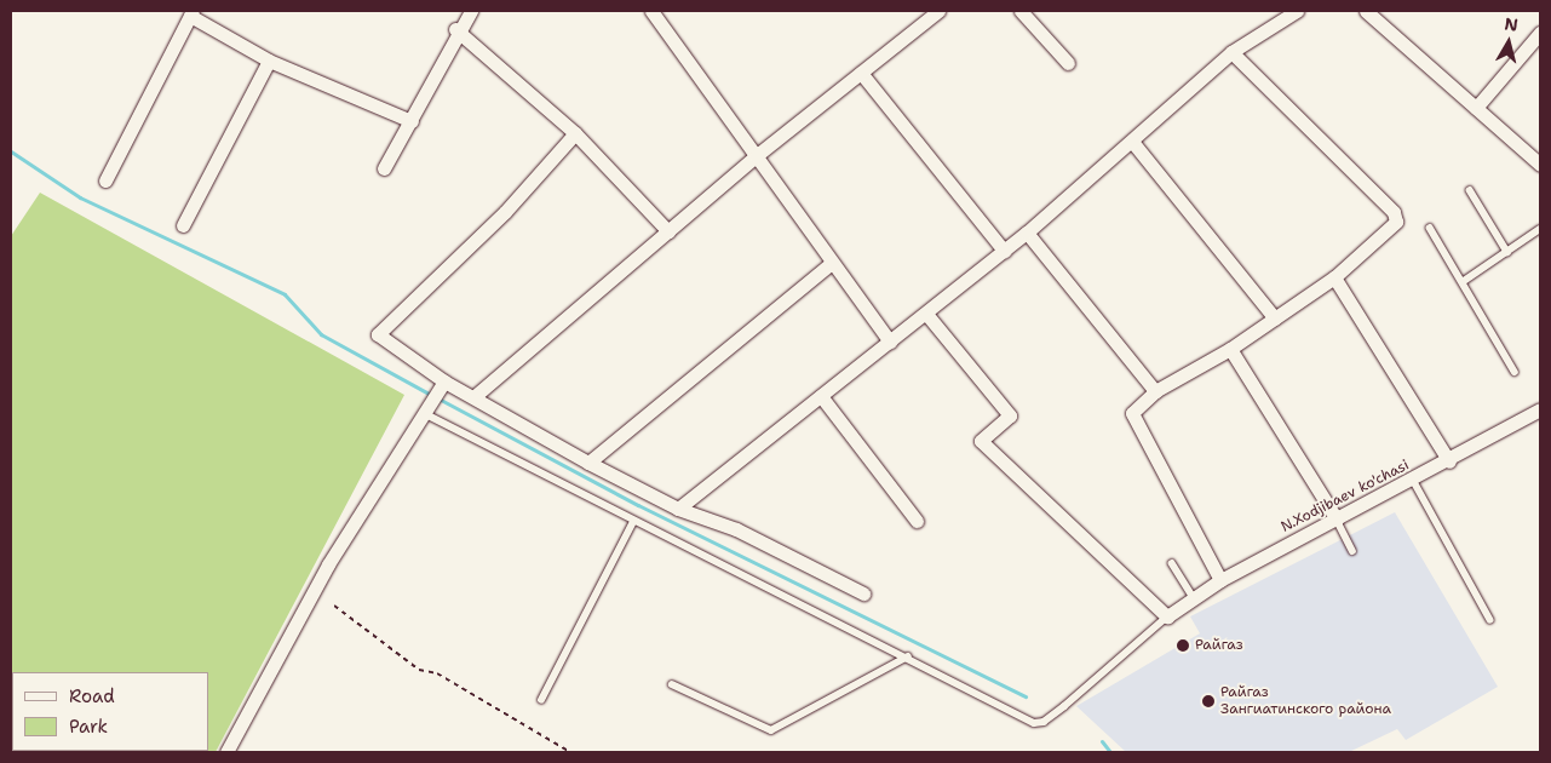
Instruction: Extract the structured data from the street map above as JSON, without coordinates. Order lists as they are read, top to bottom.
{
  "streets": {
    "street": ["N.Xodjibaev ko'chasi"]
  },
  "places": ["Райгаз", "Райгаз Зангиатинского района"],
  "legend": ["Road", "Park"],
  "north": "top"
}
